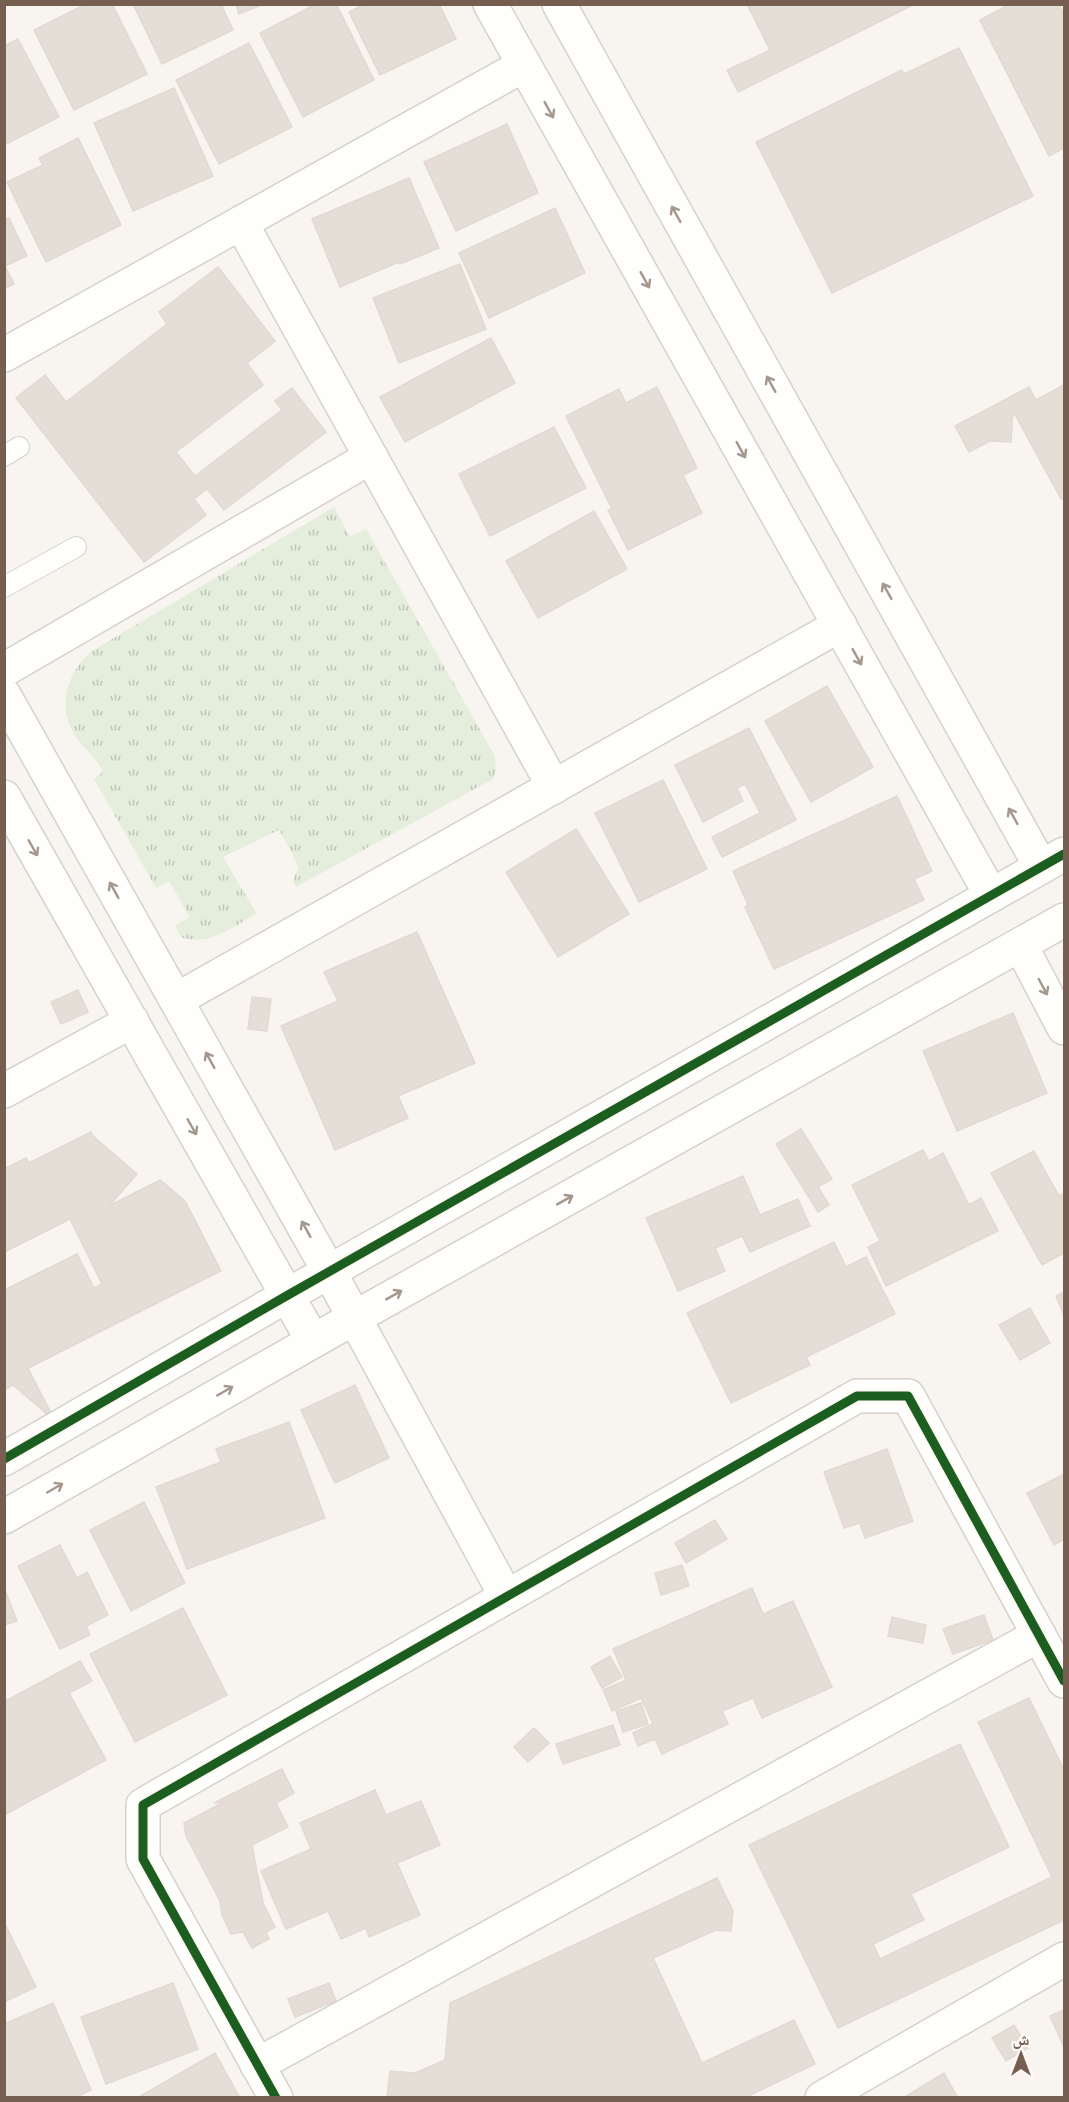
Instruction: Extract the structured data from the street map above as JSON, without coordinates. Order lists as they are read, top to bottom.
{
  "north": "top"
}
